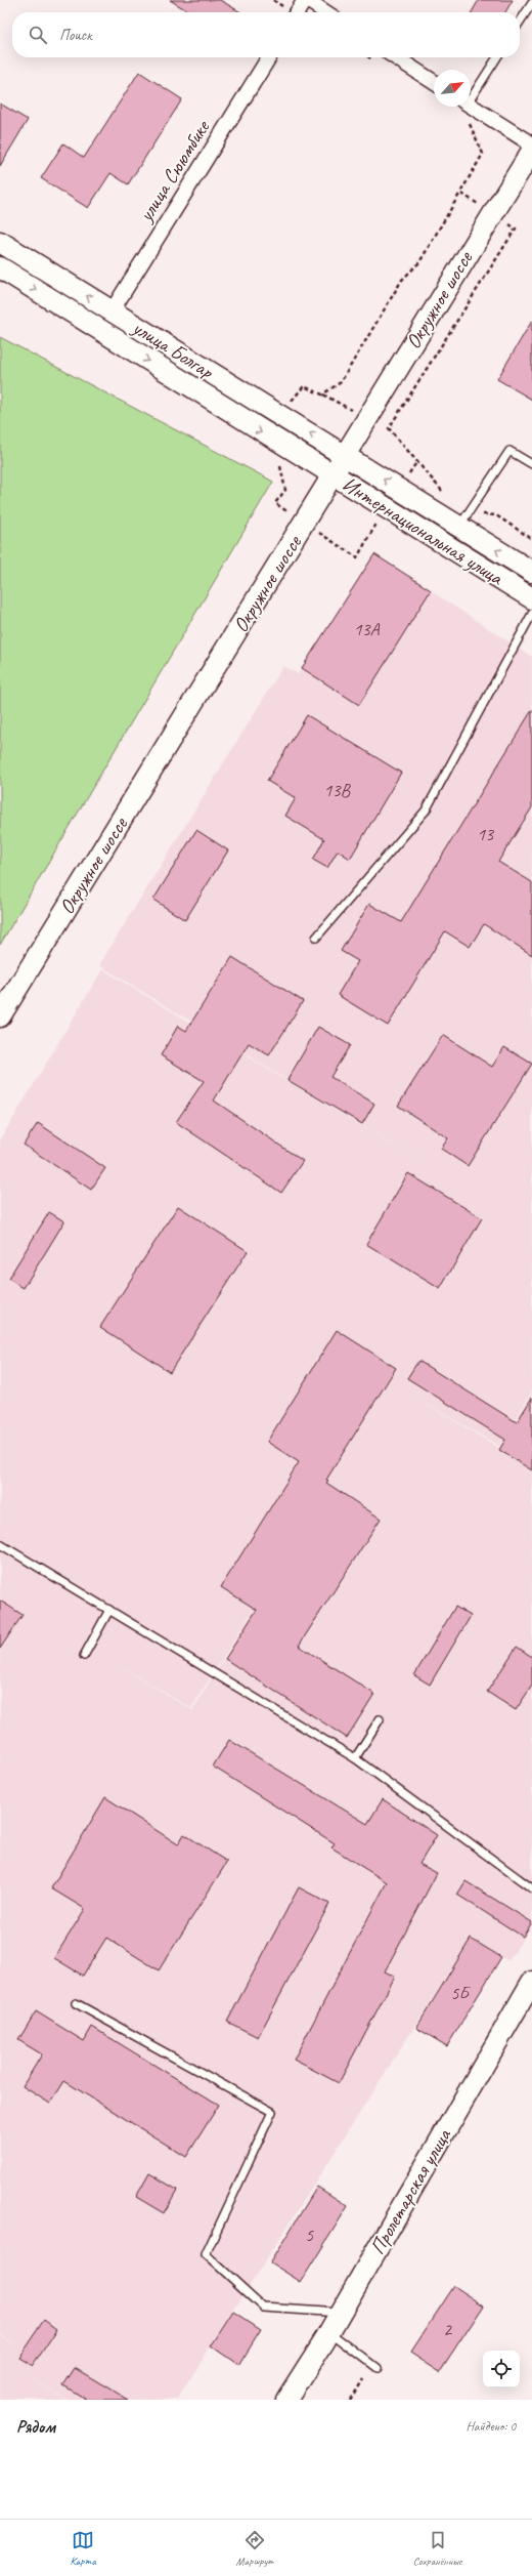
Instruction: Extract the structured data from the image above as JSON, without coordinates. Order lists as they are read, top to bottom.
{
  "streets": {
    "street": [
      "улица Сююмбике",
      "Окружное шоссе",
      "улица Болгар",
      "Интернациональная улица",
      "Пролетарская улица"
    ]
  },
  "crossings": [
    ["улица Сююмбике", "улица Болгар"],
    ["Окружное шоссе", "улица Болгар"],
    ["Окружное шоссе", "Интернациональная улица"],
    ["улица Болгар", "Интернациональная улица"]
  ],
  "house_numbers": [
    "13А",
    "13В",
    "13",
    "5Б",
    "5",
    "2"
  ],
  "north": "top right",
  "page": {
    "search": "Поиск",
    "heading": ["Рядом", "Найдено: 0"],
    "nav": ["Карта", "Маршрут", "Сохранённые"]
  }
}
